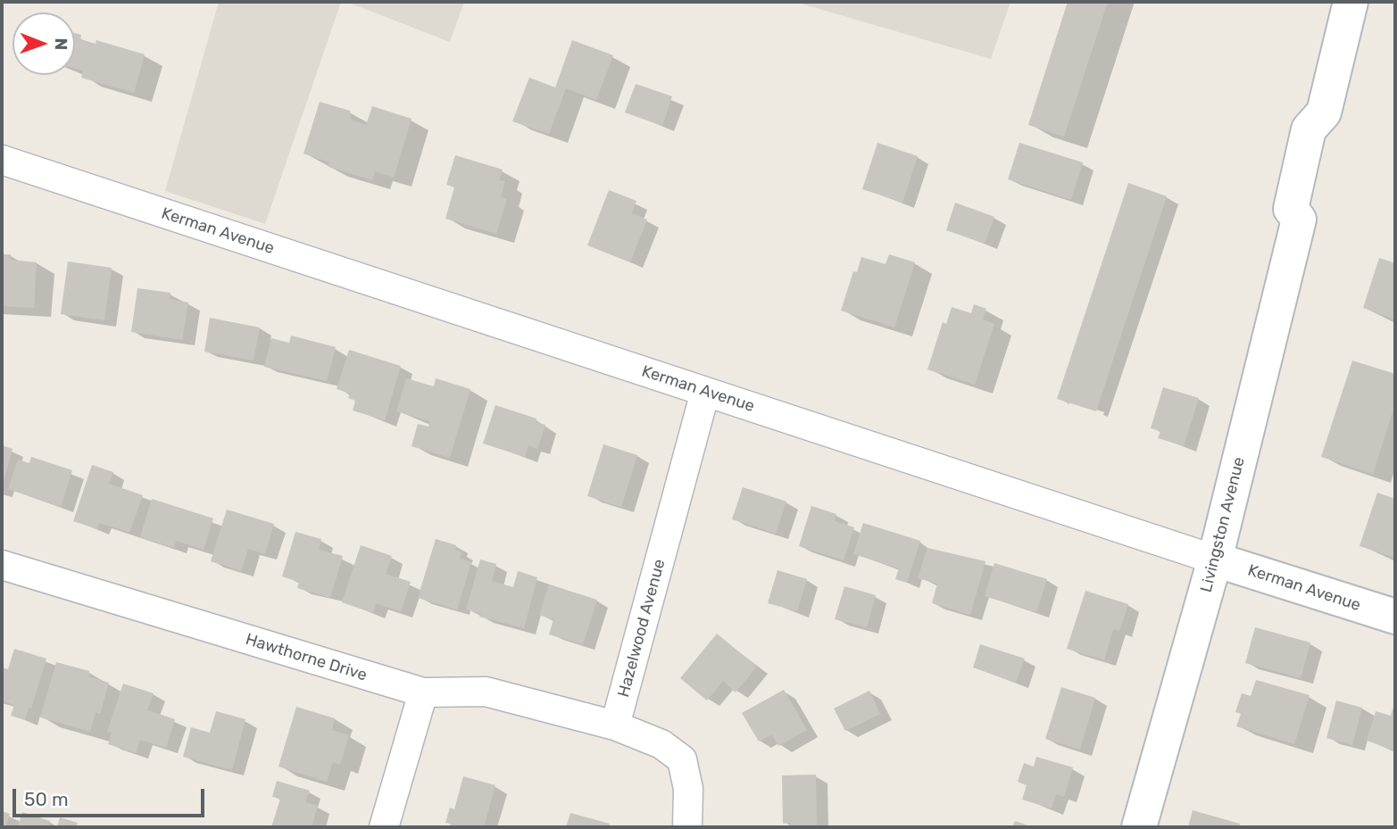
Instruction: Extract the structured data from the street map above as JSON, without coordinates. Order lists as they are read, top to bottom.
{
  "streets": {
    "main road": ["Kerman Avenue", "Livingston Avenue"],
    "street": ["Hazelwood Avenue", "Hawthorne Drive"]
  },
  "crossings": [
    ["Kerman Avenue", "Livingston Avenue"],
    ["Kerman Avenue", "Hazelwood Avenue"],
    ["Hazelwood Avenue", "Hawthorne Drive"]
  ],
  "scale_bar": "50 m",
  "north": "right"
}
